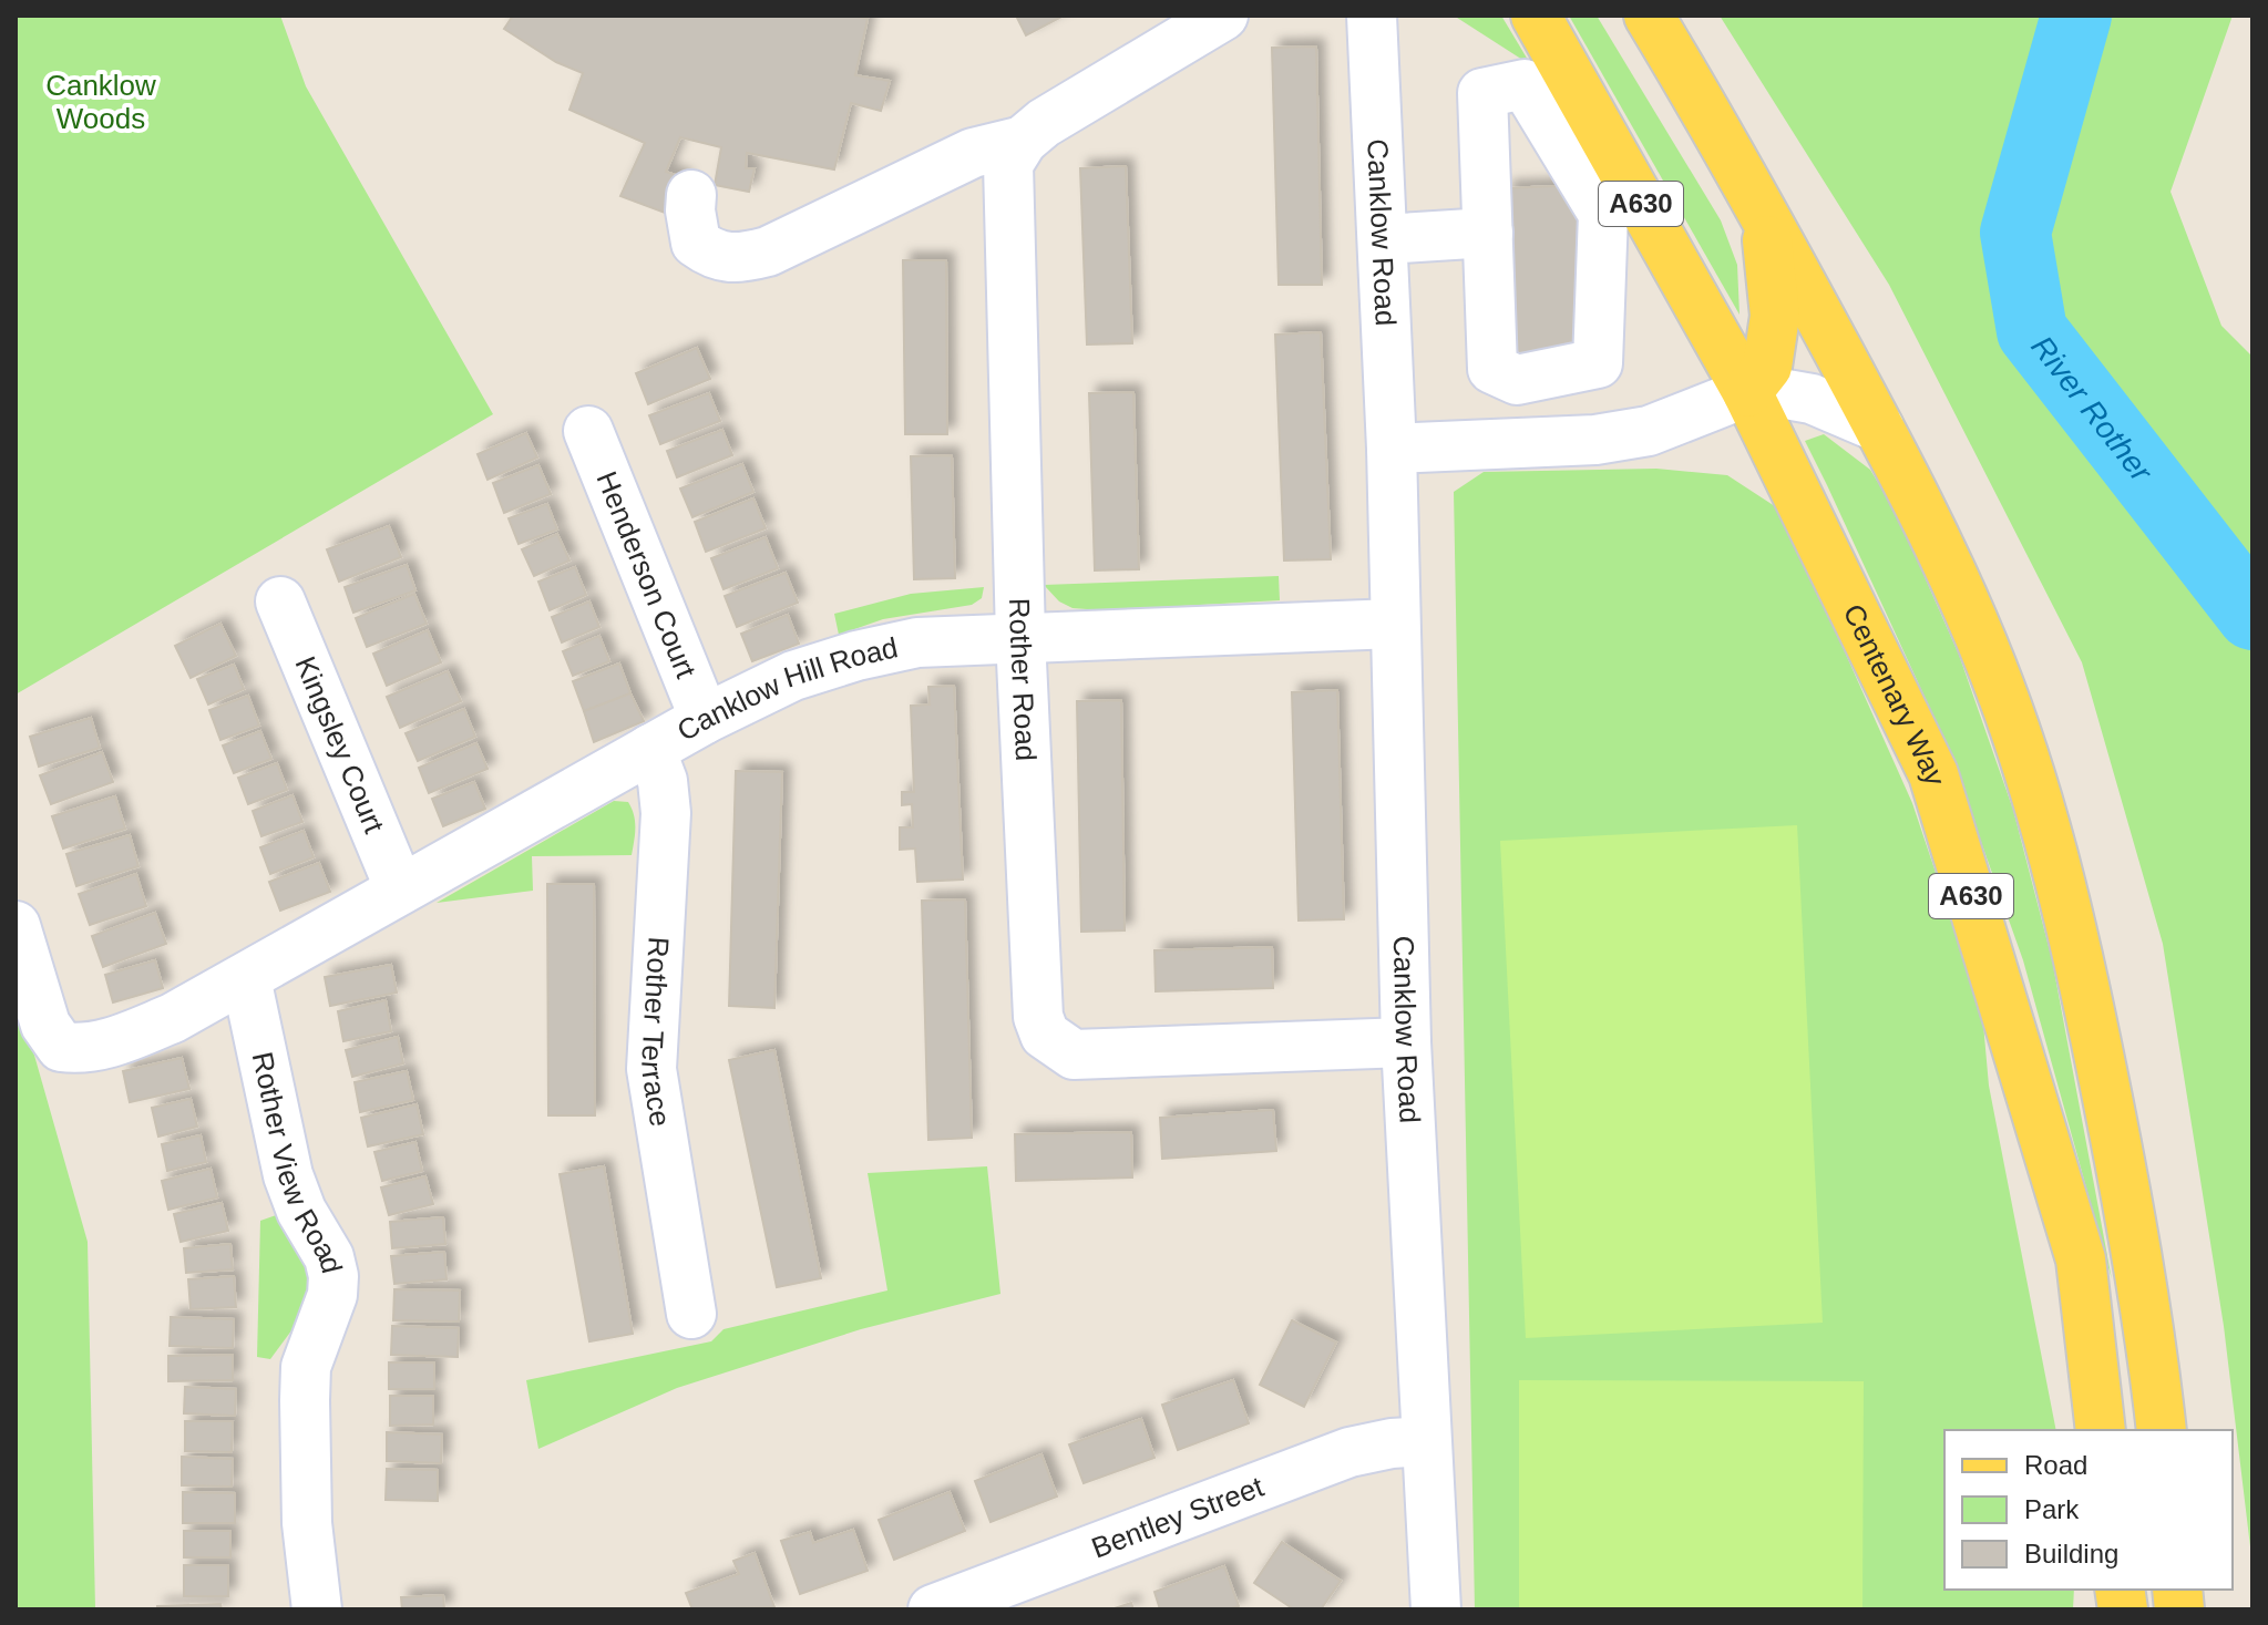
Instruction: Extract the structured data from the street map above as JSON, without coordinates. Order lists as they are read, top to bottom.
{
  "streets": {
    "main road": ["A630", "Centenary Way"],
    "street": [
      "Canklow Road",
      "Henderson Court",
      "Rother Road",
      "Canklow Hill Road",
      "Kingsley Court",
      "Rother Terrace",
      "Rother View Road",
      "Bentley Street"
    ]
  },
  "crossings": [
    ["Canklow Road", "Rother Road"],
    ["Canklow Road", "Canklow Hill Road"],
    ["Canklow Road", "Bentley Street"],
    ["Henderson Court", "Canklow Hill Road"],
    ["Rother Road", "Canklow Hill Road"],
    ["Canklow Hill Road", "Kingsley Court"],
    ["Canklow Hill Road", "Rother Terrace"],
    ["Canklow Hill Road", "Rother View Road"]
  ],
  "water": ["River Rother"],
  "parks": ["Canklow Woods"],
  "legend": ["Road", "Park", "Building"]
}
